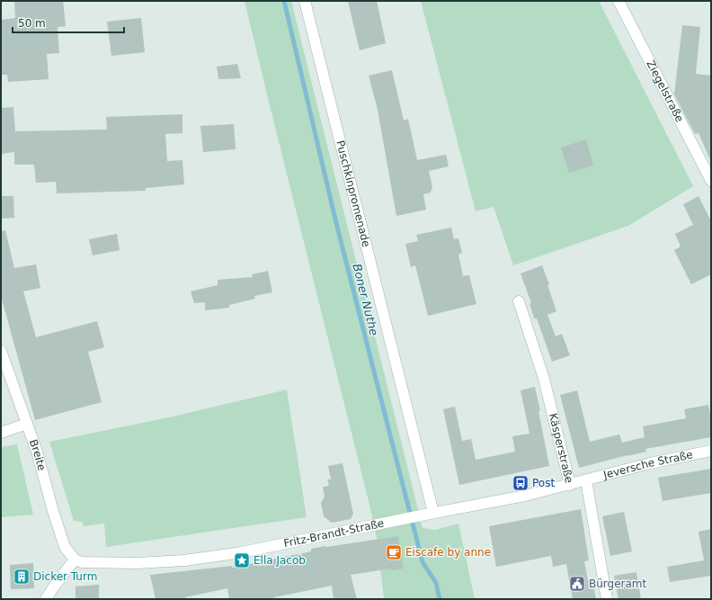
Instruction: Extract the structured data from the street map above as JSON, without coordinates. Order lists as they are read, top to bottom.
{
  "streets": {
    "street": [
      "Ziegelstraße",
      "Puschkinpromenade",
      "Käsperstraße",
      "Breite",
      "Jeversche Straße",
      "Fritz-Brandt-Straße"
    ]
  },
  "crossings": [
    ["Puschkinpromenade", "Fritz-Brandt-Straße"],
    ["Käsperstraße", "Jeversche Straße"],
    ["Käsperstraße", "Fritz-Brandt-Straße"],
    ["Breite", "Fritz-Brandt-Straße"]
  ],
  "water": ["Boner Nuthe"],
  "places": {
    "bus stop": ["Post"],
    "cafe": ["Eiscafe by anne"],
    "place": ["Ella Jacob"],
    "building": ["Dicker Turm"],
    "public building": ["Bürgeramt"]
  },
  "scale_bar": "50 m"
}
